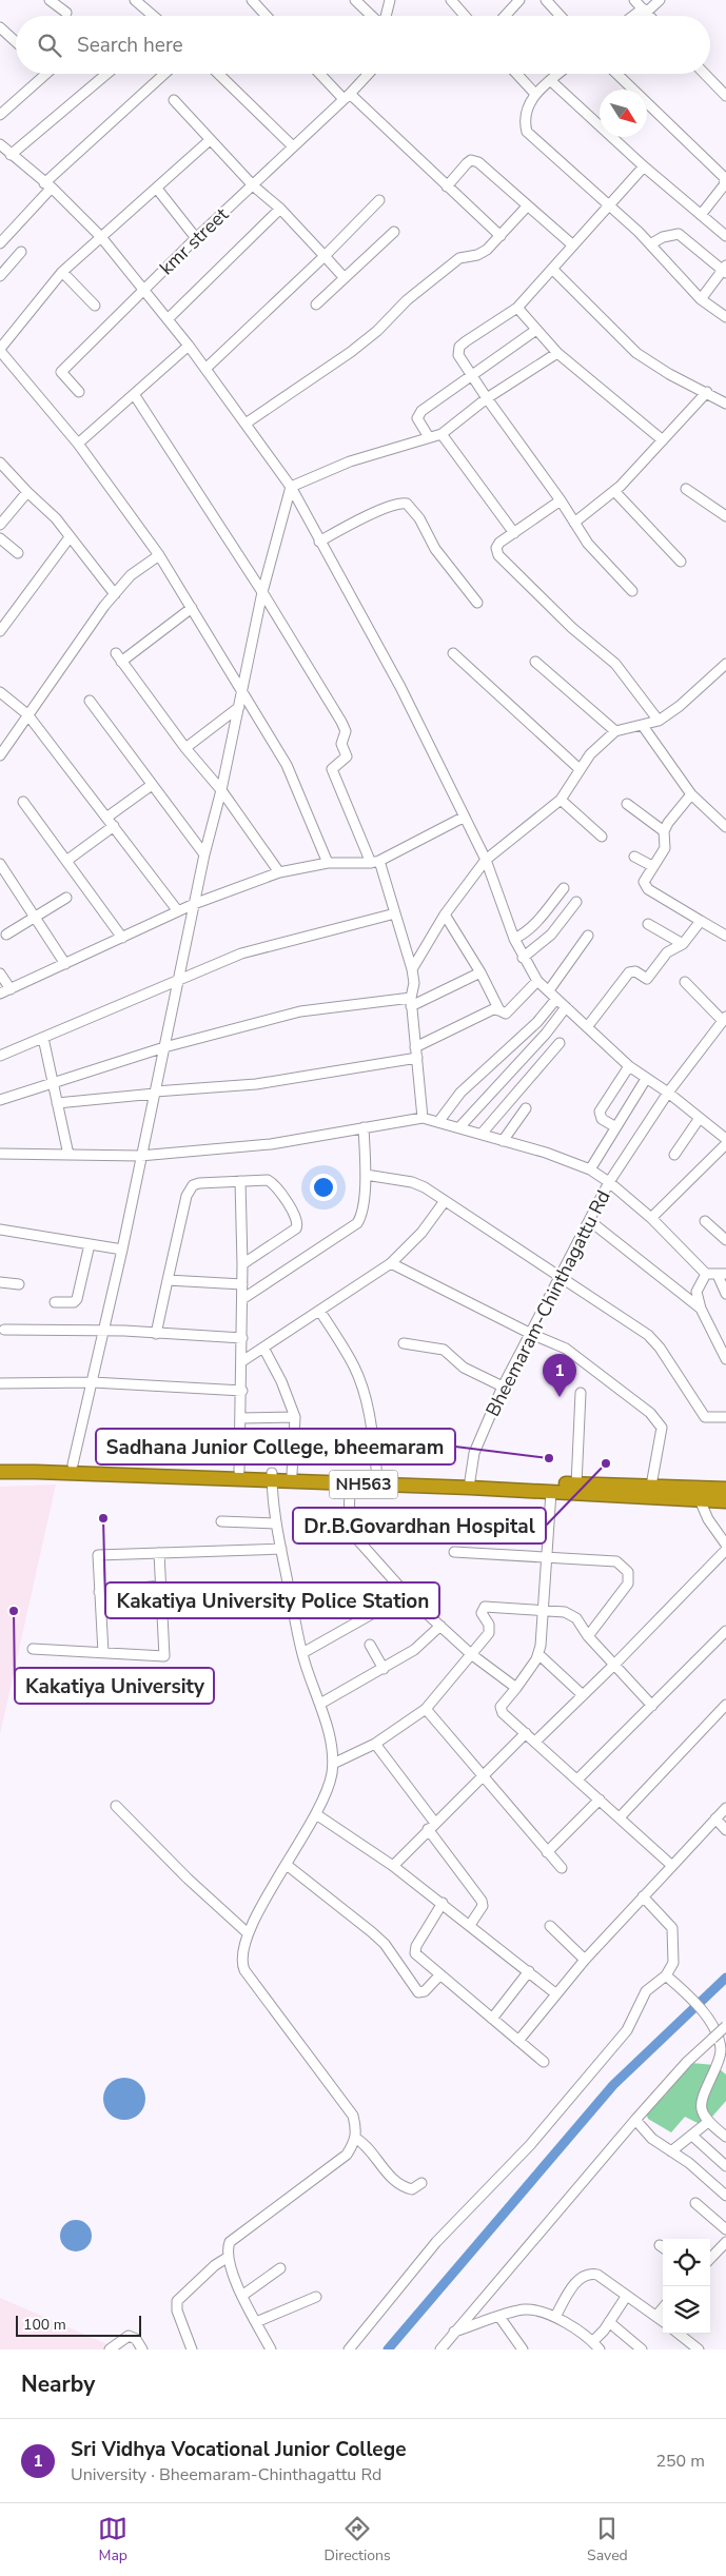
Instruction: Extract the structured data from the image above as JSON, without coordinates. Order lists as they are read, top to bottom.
{
  "streets": {
    "highway": ["NH563"],
    "street": ["kmr street", "Bheemaram-Chinthagattu Rd"]
  },
  "crossings": [
    ["Bheemaram-Chinthagattu Rd", "NH563"]
  ],
  "places": [
    "Sadhana Junior College, bheemaram",
    "Dr.B.Govardhan Hospital",
    "Kakatiya University Police Station",
    "Kakatiya University"
  ],
  "scale_bar": "100 m",
  "north": "bottom right",
  "page": {
    "search": "Search here",
    "pins": "1",
    "scale": "100 m",
    "heading": "Nearby",
    "list": [
      {
        "mark": "1",
        "name": "Sri Vidhya Vocational Junior College",
        "note": "University · Bheemaram-Chinthagattu Rd",
        "value": "250 m"
      }
    ],
    "nav": ["Map", "Directions", "Saved"]
  }
}
